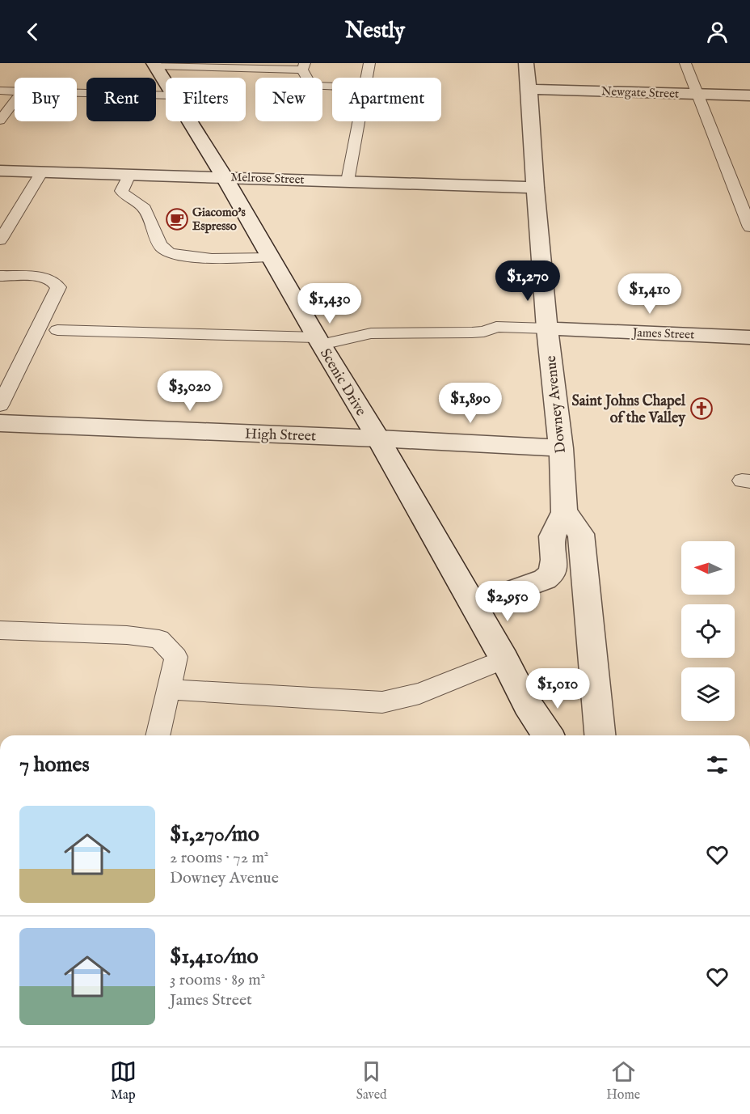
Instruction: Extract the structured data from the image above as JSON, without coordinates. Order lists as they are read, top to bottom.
{
  "streets": {
    "street": [
      "Newgate Street",
      "Melrose Street",
      "James Street",
      "Scenic Drive",
      "Downey Avenue",
      "High Street"
    ]
  },
  "crossings": [
    ["Newgate Street", "Downey Avenue"],
    ["Melrose Street", "Scenic Drive"],
    ["Melrose Street", "Downey Avenue"],
    ["James Street", "Downey Avenue"],
    ["Scenic Drive", "High Street"],
    ["Downey Avenue", "High Street"]
  ],
  "places": {
    "cafe": ["Giacomo's Espresso"],
    "church": ["Saint Johns Chapel of the Valley"]
  },
  "north": "left",
  "page": {
    "header": "Nestly",
    "chip": [
      "Buy",
      "Rent",
      "Filters",
      "New",
      "Apartment"
    ],
    "price": [
      "$1,270",
      "$1,410",
      "$1,430",
      "$3,020",
      "$1,890",
      "$2,950",
      "$1,010"
    ],
    "heading": "7 homes",
    "list": [
      {
        "name": "$1,270/mo",
        "note": "2 rooms · 72 m² · Downey Avenue"
      },
      {
        "name": "$1,410/mo",
        "note": "3 rooms · 89 m² · James Street"
      }
    ],
    "tabs": ["Map", "Saved", "Home"]
  }
}
